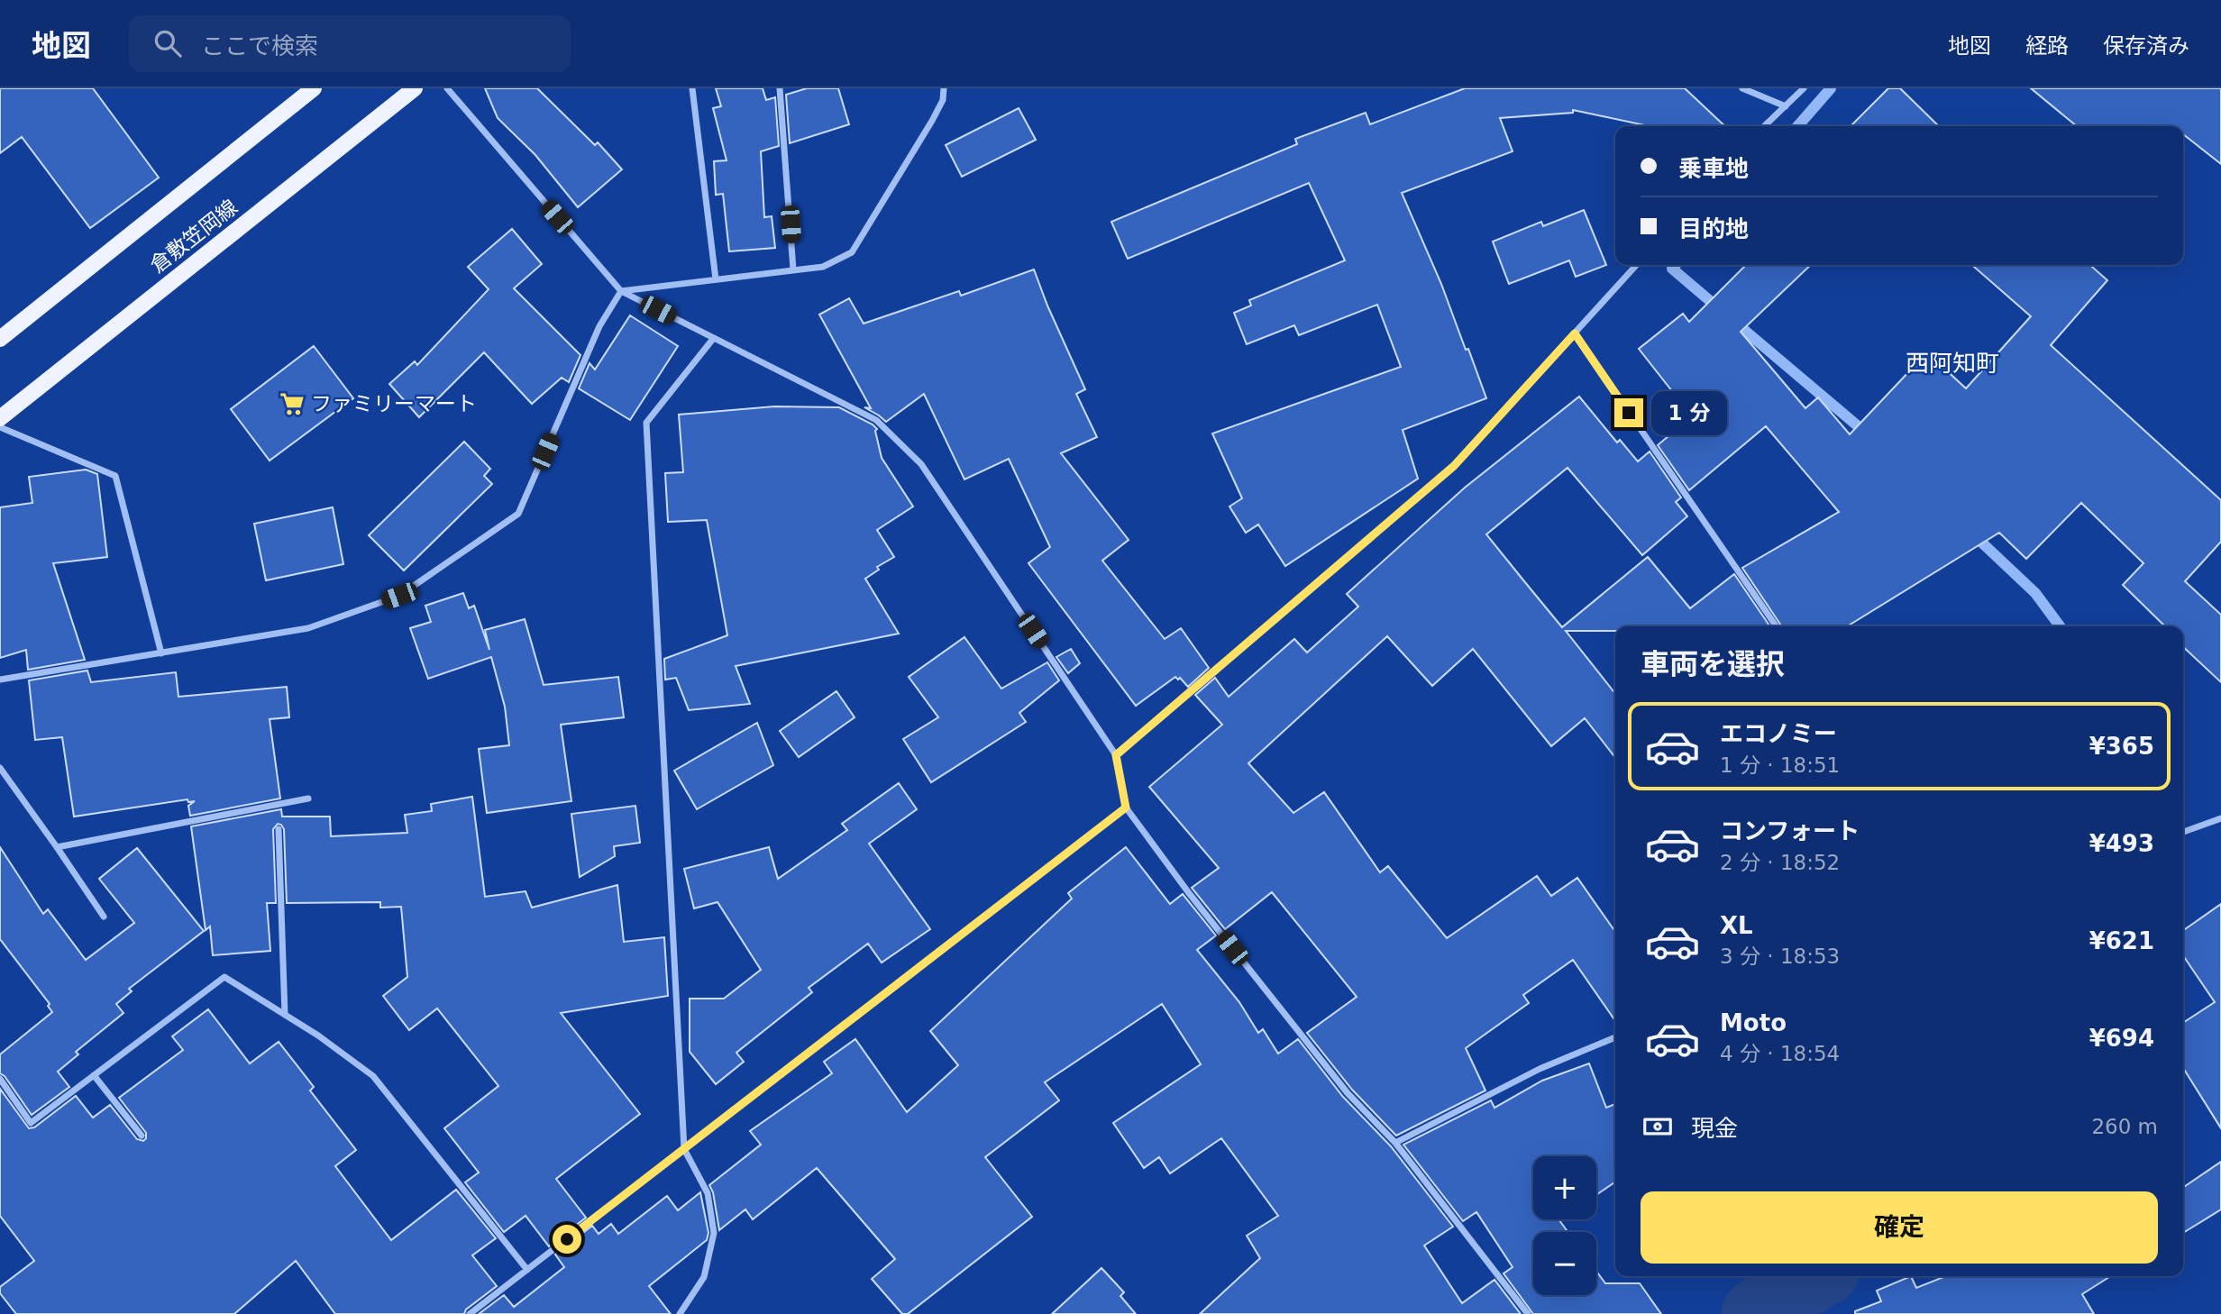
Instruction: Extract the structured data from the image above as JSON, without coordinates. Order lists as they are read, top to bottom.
{
  "streets": {
    "main road": ["倉敷笠岡線"]
  },
  "districts": ["西阿知町"],
  "places": {
    "supermarket": ["ファミリーマート"]
  },
  "page": {
    "header": "地図",
    "search": "ここで検索",
    "nav": ["地図", "経路", "保存済み"],
    "banner": ["乗車地", "目的地"],
    "bubble": "1 分",
    "heading": "車両を選択",
    "list": [
      {
        "name": "エコノミー",
        "note": "1 分 · 18:51",
        "value": "¥365"
      },
      {
        "name": "コンフォート",
        "note": "2 分 · 18:52",
        "value": "¥493"
      },
      {
        "name": "XL",
        "note": "3 分 · 18:53",
        "value": "¥621"
      },
      {
        "name": "Moto",
        "note": "4 分 · 18:54",
        "value": "¥694"
      }
    ],
    "pay": ["現金", "260 m"],
    "map_buttons": ["+", "−"],
    "buttons": "確定"
  }
}
